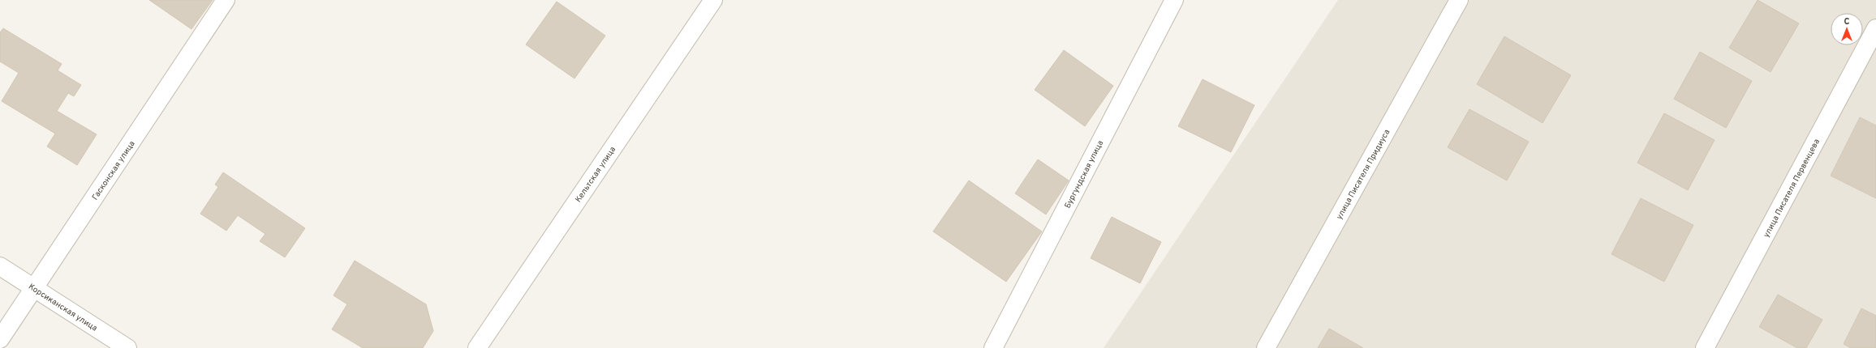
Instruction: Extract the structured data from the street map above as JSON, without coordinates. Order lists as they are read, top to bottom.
{
  "streets": {
    "street": [
      "Гасконская улица",
      "Кельтская улица",
      "Бургундская улица",
      "улица Писателя Придиуса",
      "улица Писателя Первенцева",
      "Корсиканская улица"
    ]
  },
  "crossings": [
    ["Гасконская улица", "Корсиканская улица"]
  ],
  "north": "top"
}
